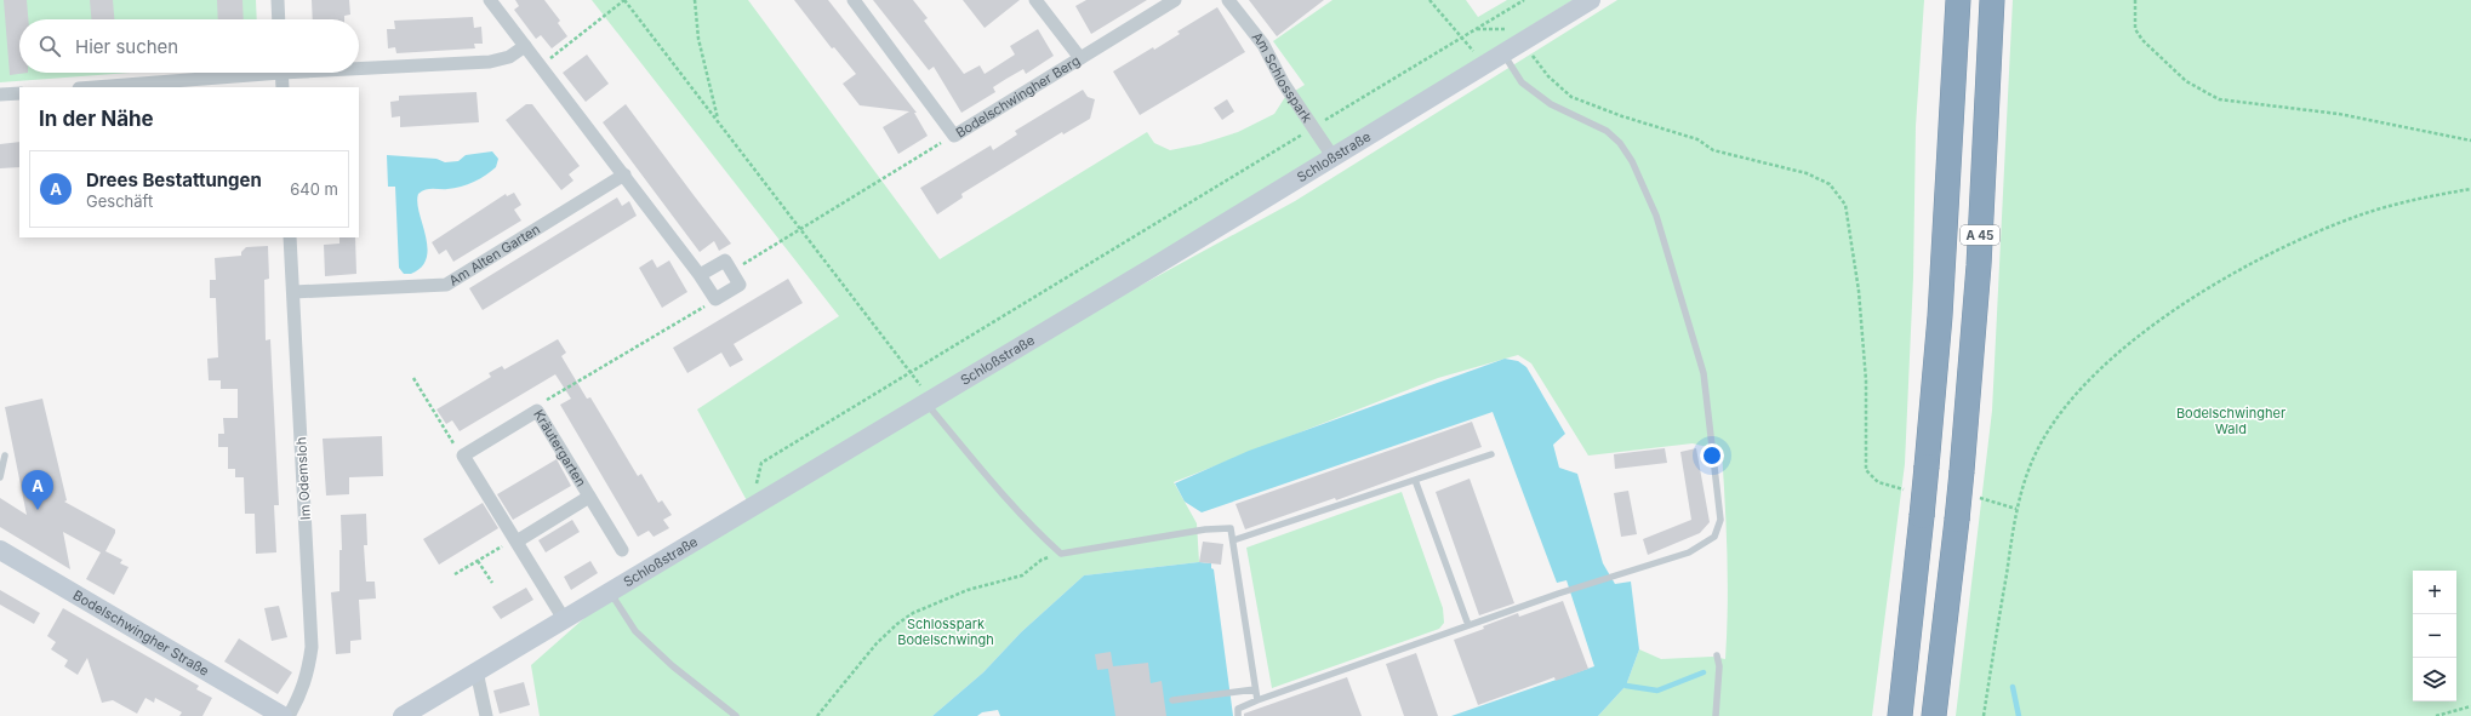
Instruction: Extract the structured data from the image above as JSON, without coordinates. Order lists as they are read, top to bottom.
{
  "streets": {
    "highway": ["A 45"],
    "street": [
      "Am Schlosspark",
      "Bodelschwingher Berg",
      "Schloßstraße",
      "Am Alten Garten",
      "Kräutergarten",
      "Im Odemsloh",
      "Bodelschwingher Straße"
    ]
  },
  "crossings": [
    ["Am Schlosspark", "Schloßstraße"],
    ["Am Alten Garten", "Im Odemsloh"]
  ],
  "parks": ["Bodelschwingher Wald", "Schlosspark Bodelschwingh"],
  "page": {
    "search": "Hier suchen",
    "heading": "In der Nähe",
    "list": [
      {
        "mark": "A",
        "name": "Drees Bestattungen",
        "note": "Geschäft",
        "value": "640 m"
      }
    ],
    "pins": "A",
    "map_buttons": ["+", "−"]
  }
}
